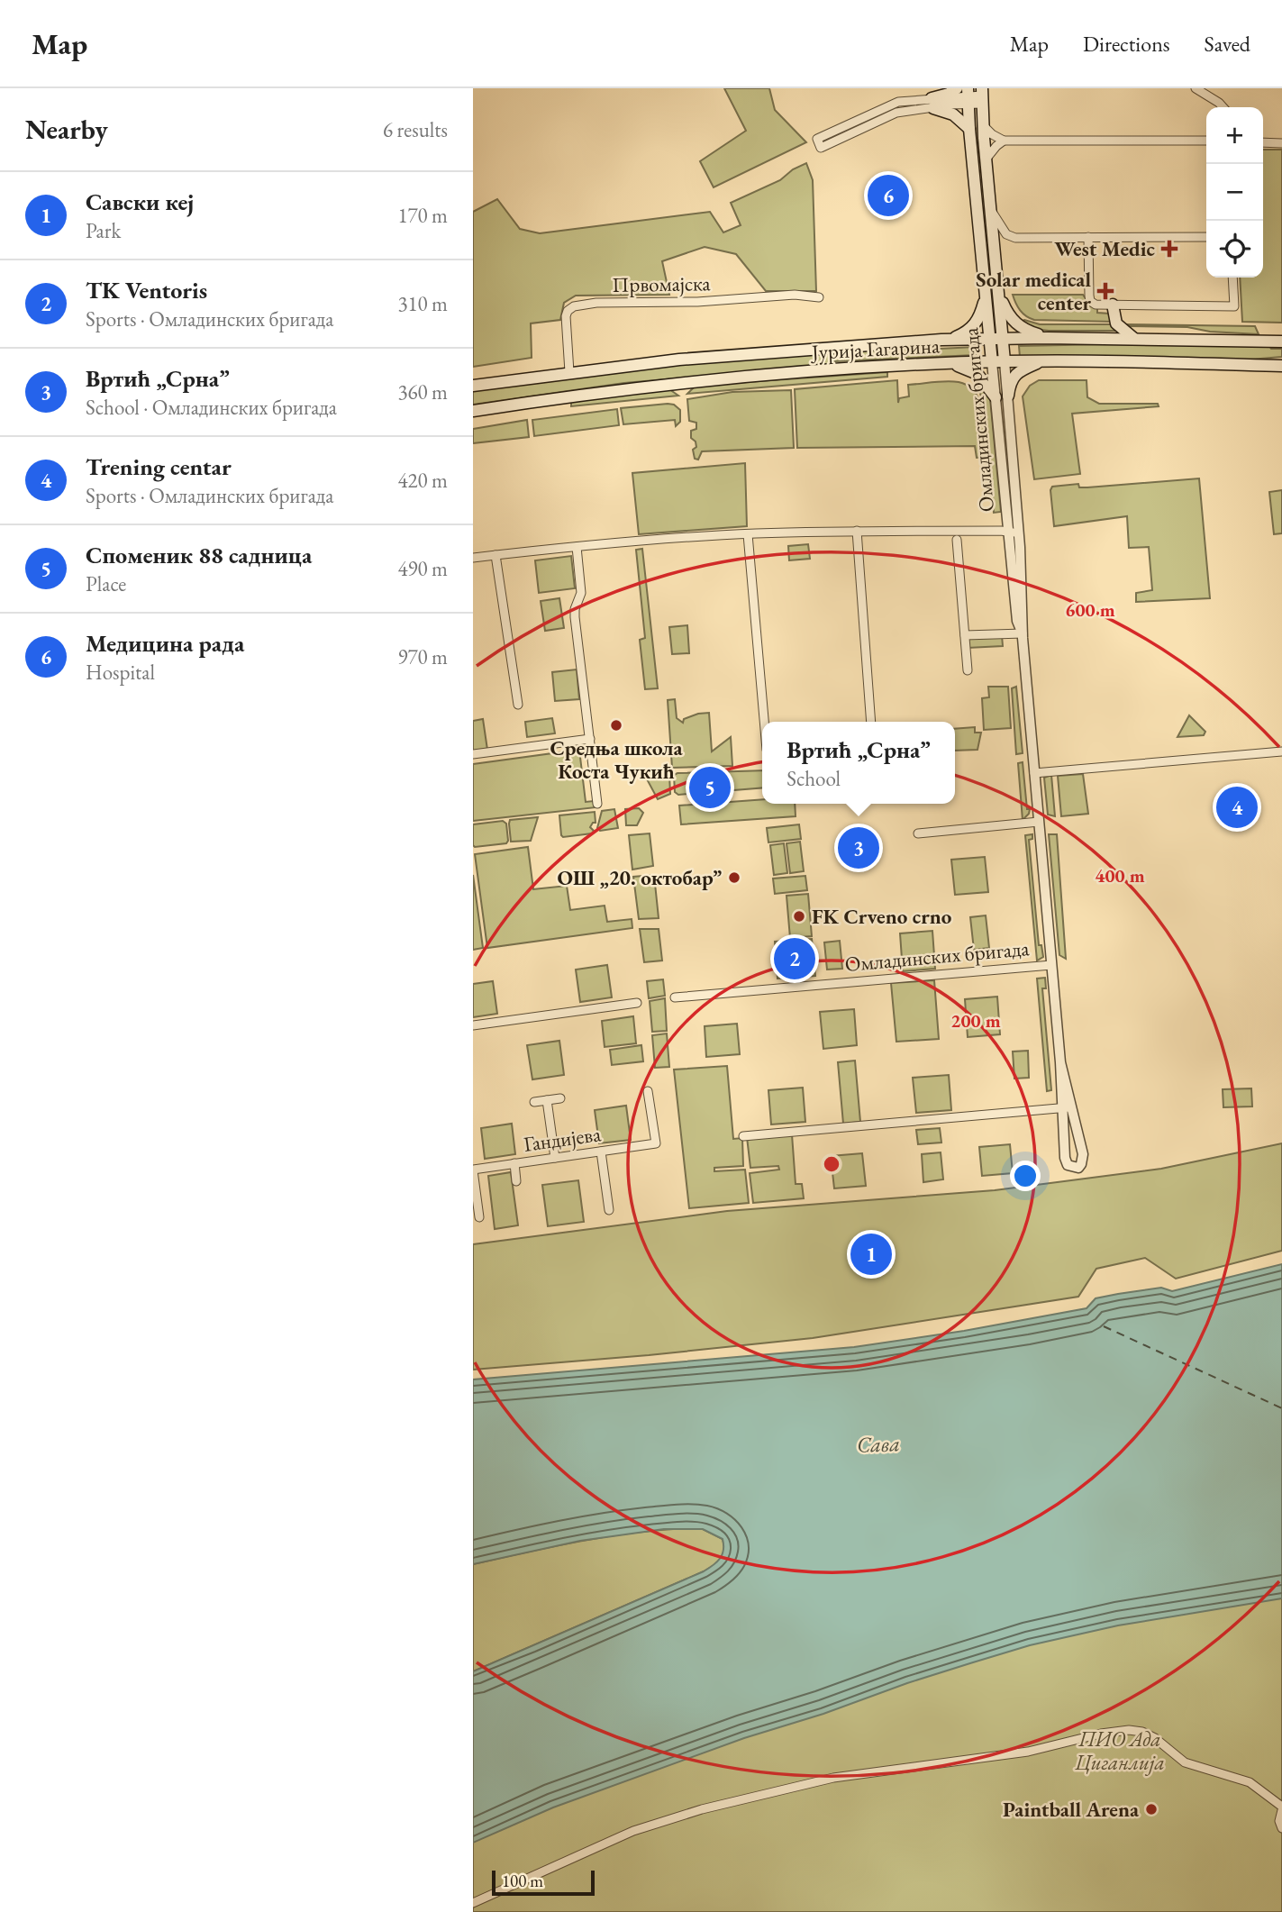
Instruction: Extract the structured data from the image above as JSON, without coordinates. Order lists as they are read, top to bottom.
{
  "streets": {
    "main road": ["Јурија Гагарина", "Омладинских бригада"],
    "street": ["Првомајска", "Гандијева"]
  },
  "crossings": [
    ["Првомајска", "Јурија Гагарина"],
    ["Јурија Гагарина", "Омладинских бригада"]
  ],
  "water": ["Сава"],
  "parks": ["ПИО Ада Циганлија"],
  "places": {
    "health": ["West Medic", "Solar medical center"],
    "other": [
      "Средња школа Коста Чукић",
      "ОШ „20. октобар”",
      "FK Crveno crno",
      "Paintball Arena"
    ]
  },
  "scale_bar": "100 m",
  "page": {
    "header": "Map",
    "nav": ["Map", "Directions", "Saved"],
    "heading": ["Nearby", "6 results"],
    "map_buttons": ["+", "−"],
    "list": [
      {
        "mark": "1",
        "name": "Савски кеј",
        "note": "Park",
        "value": "170 m"
      },
      {
        "mark": "2",
        "name": "TK Ventoris",
        "note": "Sports · Омладинских бригада",
        "value": "310 m"
      },
      {
        "mark": "3",
        "name": "Вртић „Срна”",
        "note": "School · Омладинских бригада",
        "value": "360 m"
      },
      {
        "mark": "4",
        "name": "Trening centar",
        "note": "Sports · Омладинских бригада",
        "value": "420 m"
      },
      {
        "mark": "5",
        "name": "Споменик 88 садница",
        "note": "Place",
        "value": "490 m"
      },
      {
        "mark": "6",
        "name": "Медицина рада",
        "note": "Hospital",
        "value": "970 m"
      }
    ],
    "pins": [
      "6",
      "5",
      "4",
      "3",
      "2",
      "1"
    ],
    "popup": ["Вртић „Срна”", "School"],
    "scale": "100 m"
  },
  "rings": ["600 m", "400 m", "200 m"]
}
